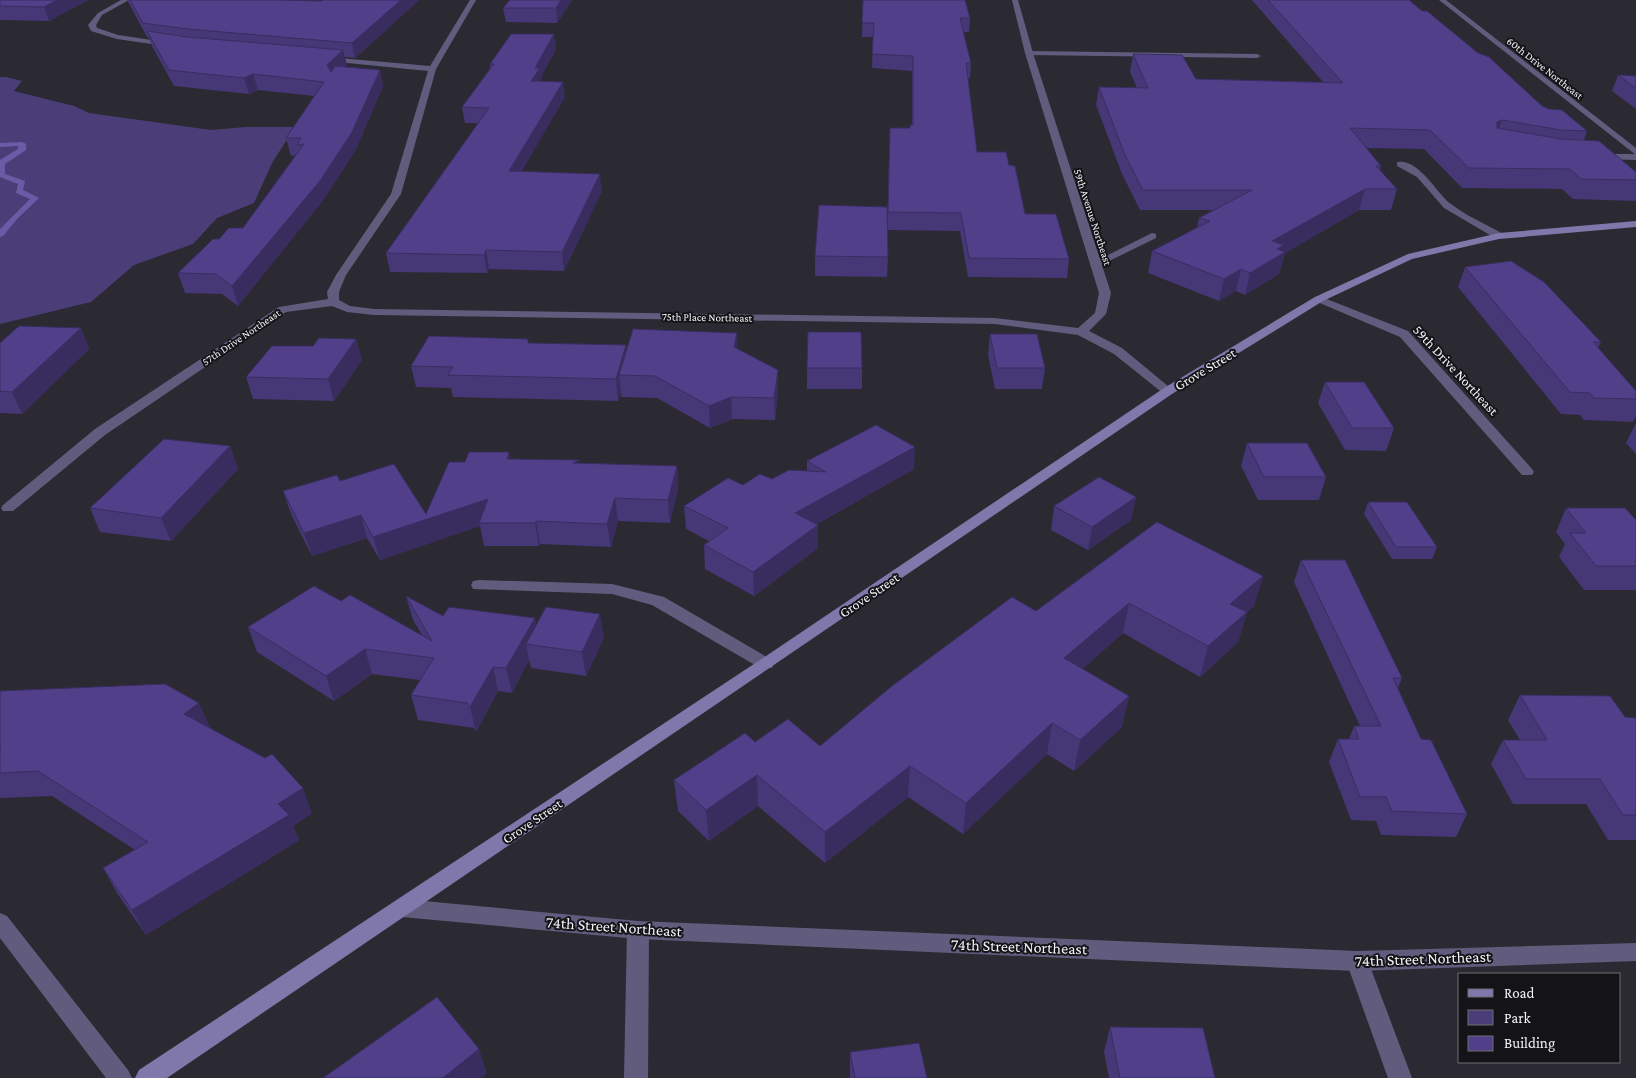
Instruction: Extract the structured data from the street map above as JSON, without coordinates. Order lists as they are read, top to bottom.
{
  "streets": {
    "street": [
      "60th Drive Northeast",
      "59th Avenue Northeast",
      "75th Place Northeast",
      "57th Drive Northeast",
      "Grove Street",
      "59th Drive Northeast",
      "74th Street Northeast"
    ]
  },
  "crossings": [
    ["59th Avenue Northeast", "75th Place Northeast"],
    ["75th Place Northeast", "57th Drive Northeast"],
    ["Grove Street", "59th Drive Northeast"],
    ["Grove Street", "74th Street Northeast"]
  ],
  "legend": ["Road", "Park", "Building"]
}
